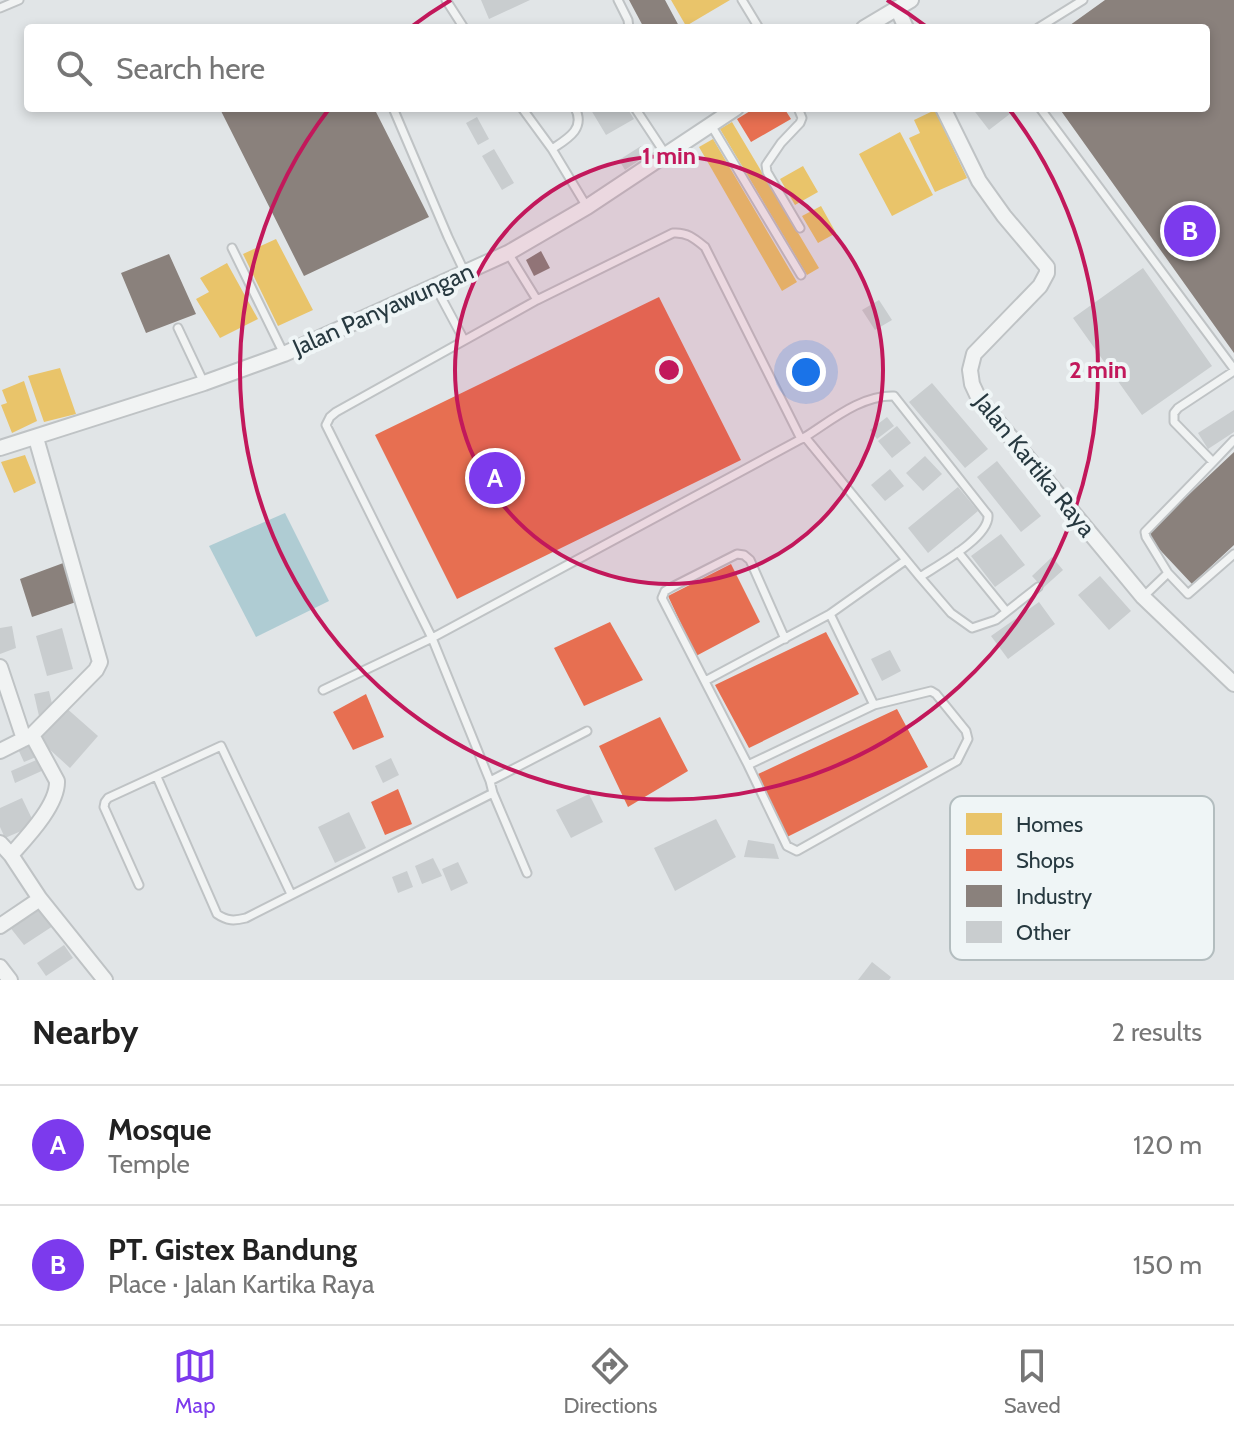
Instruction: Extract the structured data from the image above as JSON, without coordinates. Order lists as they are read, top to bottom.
{
  "streets": {
    "street": ["Jalan Panyawungan", "Jalan Kartika Raya"]
  },
  "legend": [
    "Homes",
    "Shops",
    "Industry",
    "Other"
  ],
  "page": {
    "search": "Search here",
    "pins": ["B", "A"],
    "heading": ["Nearby", "2 results"],
    "list": [
      {
        "mark": "A",
        "name": "Mosque",
        "note": "Temple",
        "value": "120 m"
      },
      {
        "mark": "B",
        "name": "PT. Gistex Bandung",
        "note": "Place · Jalan Kartika Raya",
        "value": "150 m"
      }
    ],
    "nav": ["Map", "Directions", "Saved"]
  },
  "rings": ["1 min", "2 min"]
}
